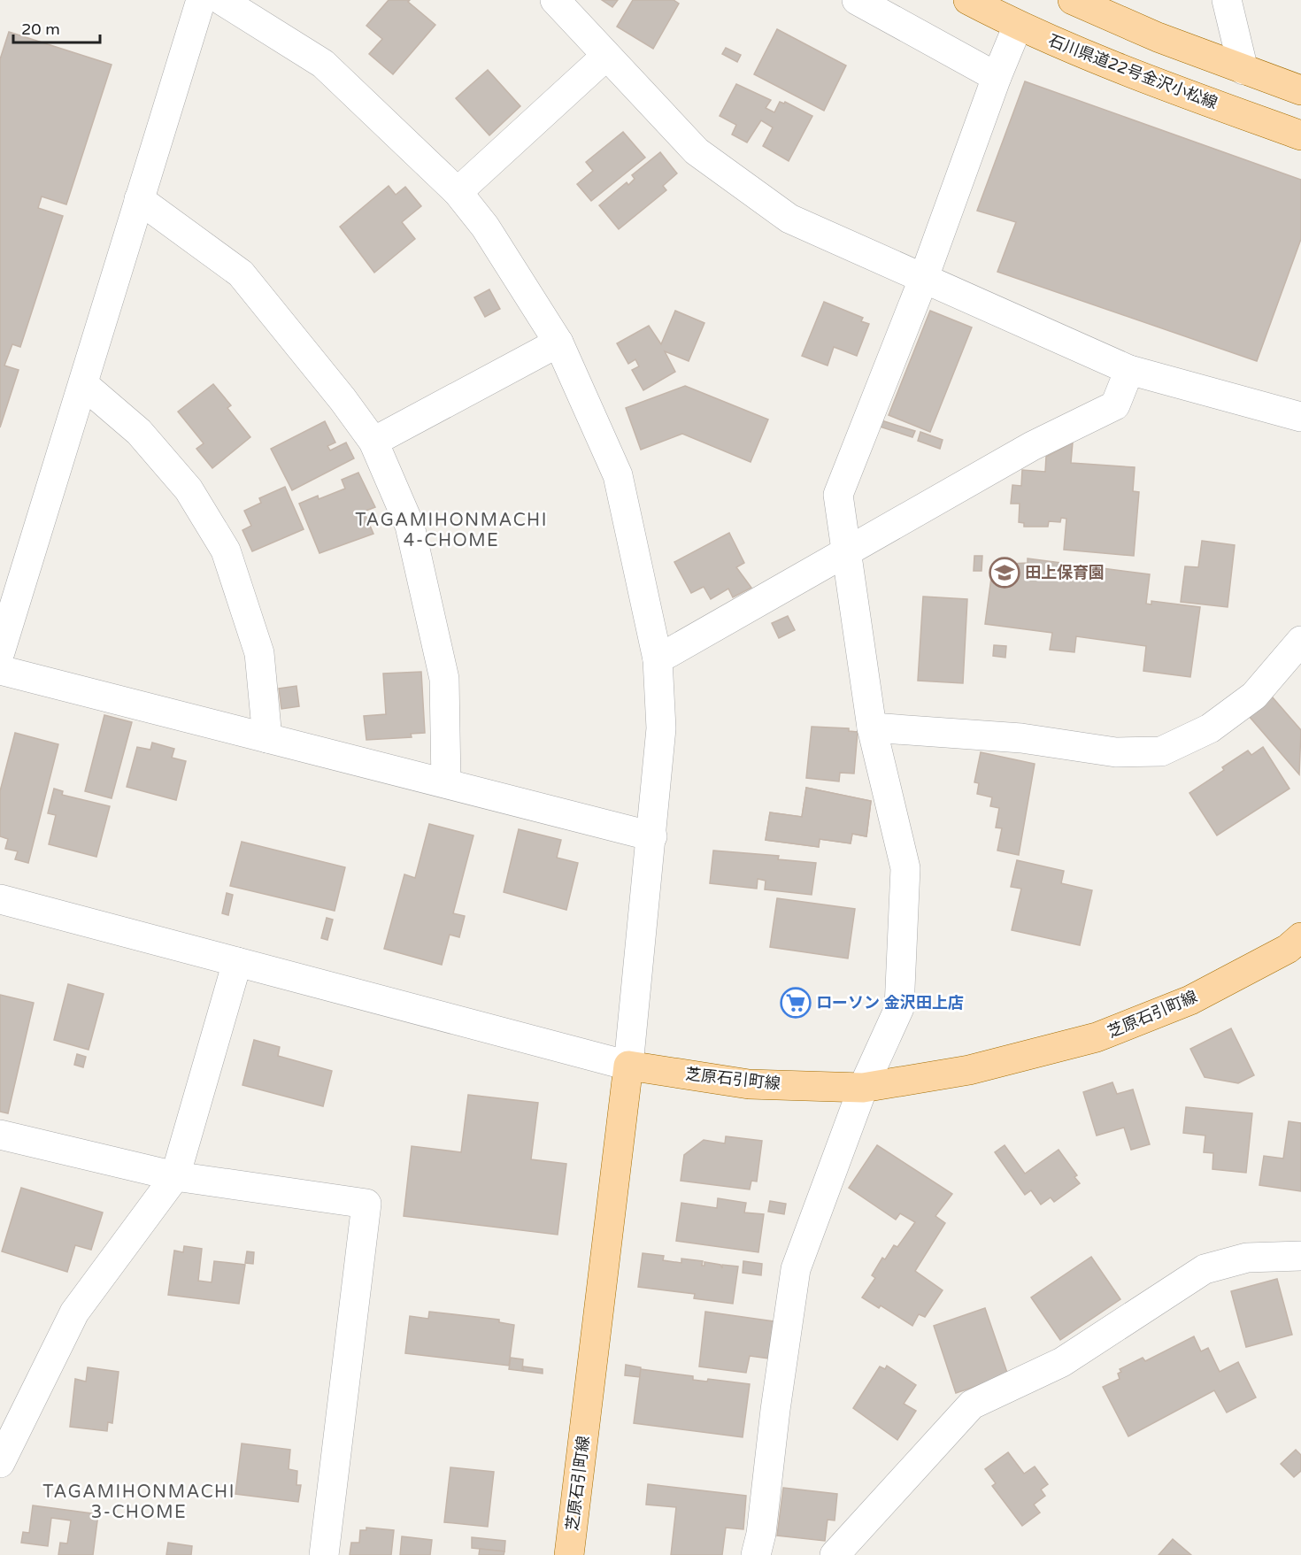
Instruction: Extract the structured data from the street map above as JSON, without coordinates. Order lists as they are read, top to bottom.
{
  "streets": {
    "main road": ["石川県道22号金沢小松線", "芝原石引町線"]
  },
  "districts": ["TAGAMIHONMACHI 4-CHOME", "TAGAMIHONMACHI 3-CHOME"],
  "places": {
    "school or university": ["田上保育園"],
    "supermarket": ["ローソン 金沢田上店"]
  },
  "scale_bar": "20 m"
}
